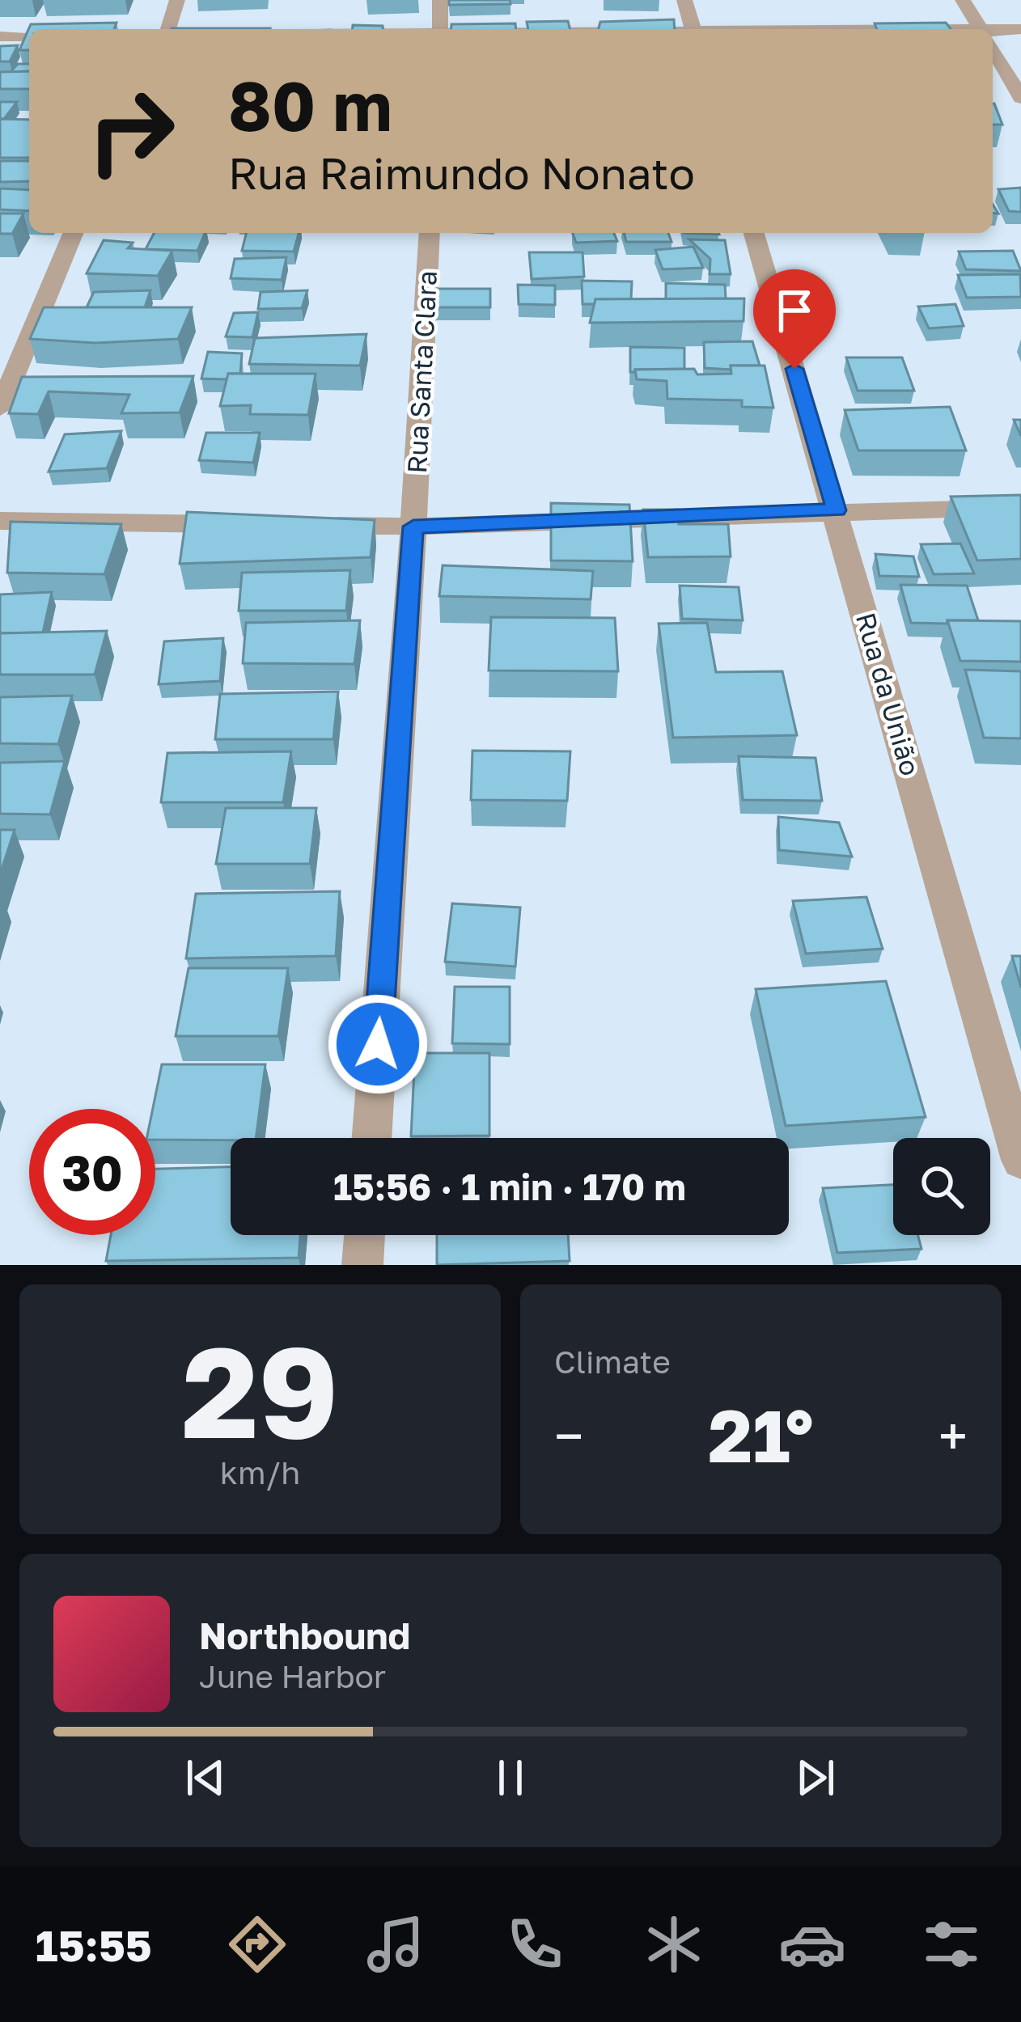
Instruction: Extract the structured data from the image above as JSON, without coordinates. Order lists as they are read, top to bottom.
{
  "streets": {
    "street": ["Rua Santa Clara", "Rua da União"]
  },
  "page": {
    "turn": ["80 m", "Rua Raimundo Nonato"],
    "limit": "30",
    "trip": "15:56 · 1 min · 170 m",
    "tile": [
      ["29", "km/h"],
      "Climate"
    ],
    "heat": ["−", "21°", "+"],
    "song": ["Northbound", "June Harbor"],
    "tabs": "15:55"
  }
}
